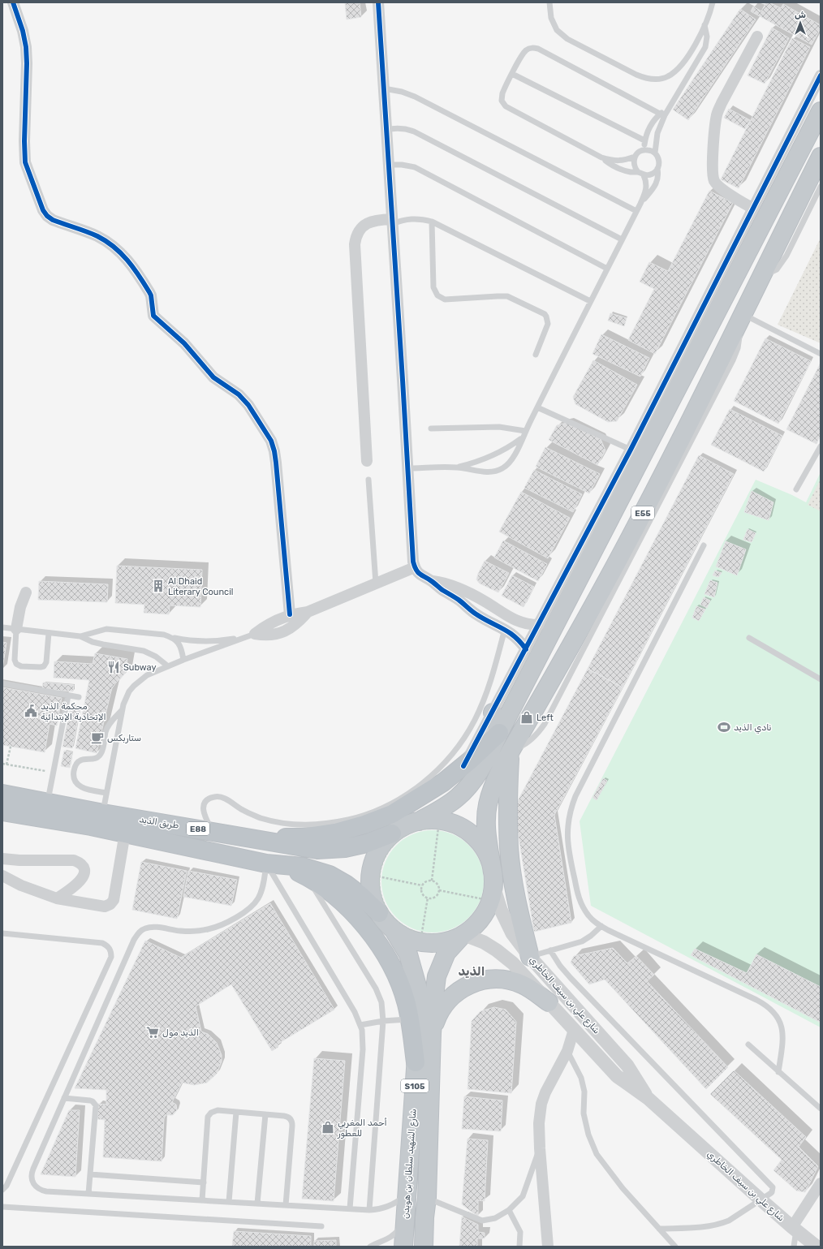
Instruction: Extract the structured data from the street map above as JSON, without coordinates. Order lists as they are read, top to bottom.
{
  "streets": {
    "highway": [
      "E55",
      "طريق الذيد",
      "E88",
      "S105",
      "شارع الشهيد سلطان بن هويدن"
    ],
    "street": ["شارع علي بن سيف الخاطري"]
  },
  "crossings": [
    ["E55", "E88"],
    ["E55", "شارع علي بن سيف الخاطري"],
    ["طريق الذيد", "E88"],
    ["E88", "شارع علي بن سيف الخاطري"],
    ["E88", "شارع الشهيد سلطان بن هويدن"],
    ["شارع علي بن سيف الخاطري", "شارع الشهيد سلطان بن هويدن"]
  ],
  "districts": ["الذيد"],
  "places": {
    "building": ["Al Dhaid Literary Council"],
    "restaurant": ["Subway"],
    "public building": ["محكمة الذيد الإتحادية الإبتدائية"],
    "shop": ["Left", "أحمد المغربي للعطور"],
    "sports": ["نادي الذيد"],
    "cafe": ["ستاربكس"],
    "supermarket": ["الذيد مول"]
  },
  "north": "top"
}
